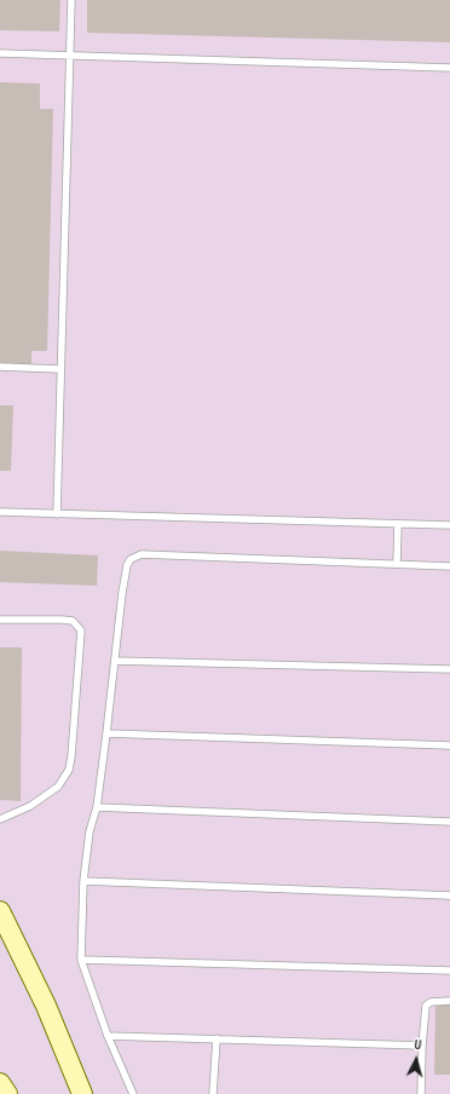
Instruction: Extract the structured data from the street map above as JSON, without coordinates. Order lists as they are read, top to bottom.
{
  "north": "top"
}
